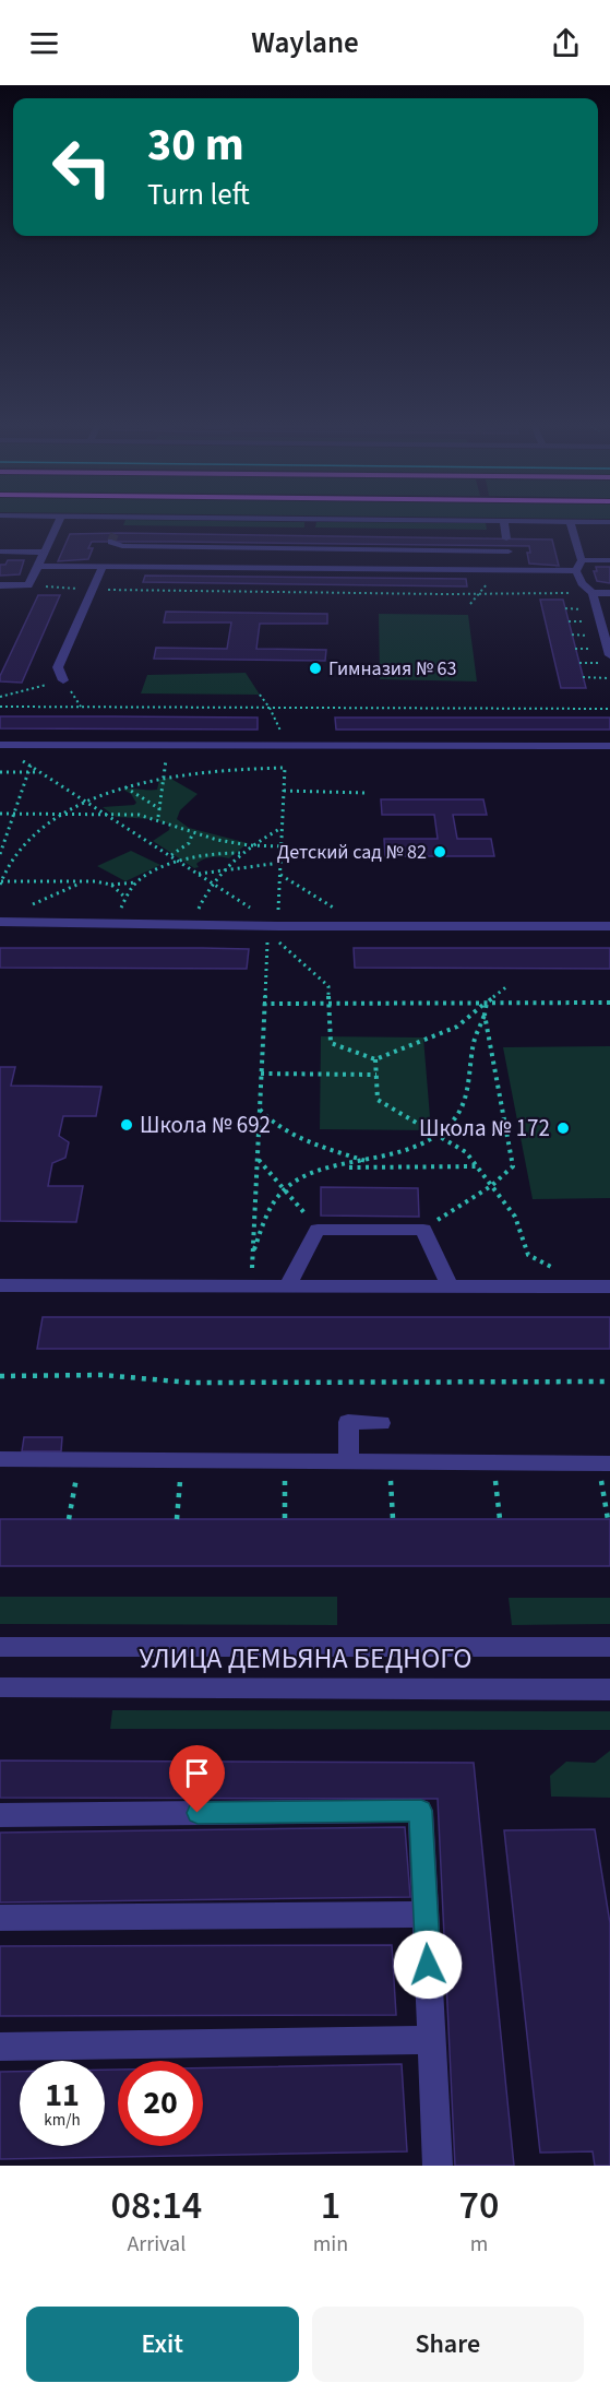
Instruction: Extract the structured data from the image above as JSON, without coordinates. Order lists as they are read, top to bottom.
{
  "streets": {
    "street": ["УЛИЦА ДЕМЬЯНА БЕДНОГО"]
  },
  "places": [
    "Гимназия № 63",
    "Детский сад № 82",
    "Школа № 692",
    "Школа № 172"
  ],
  "page": {
    "header": "Waylane",
    "turn": ["30 m", "Turn left"],
    "speed": "11 km/h",
    "limit": "20",
    "eta": [
      "08:14",
      "Arrival",
      "1",
      "min",
      "70",
      "m"
    ],
    "buttons": ["Exit", "Share"]
  }
}
